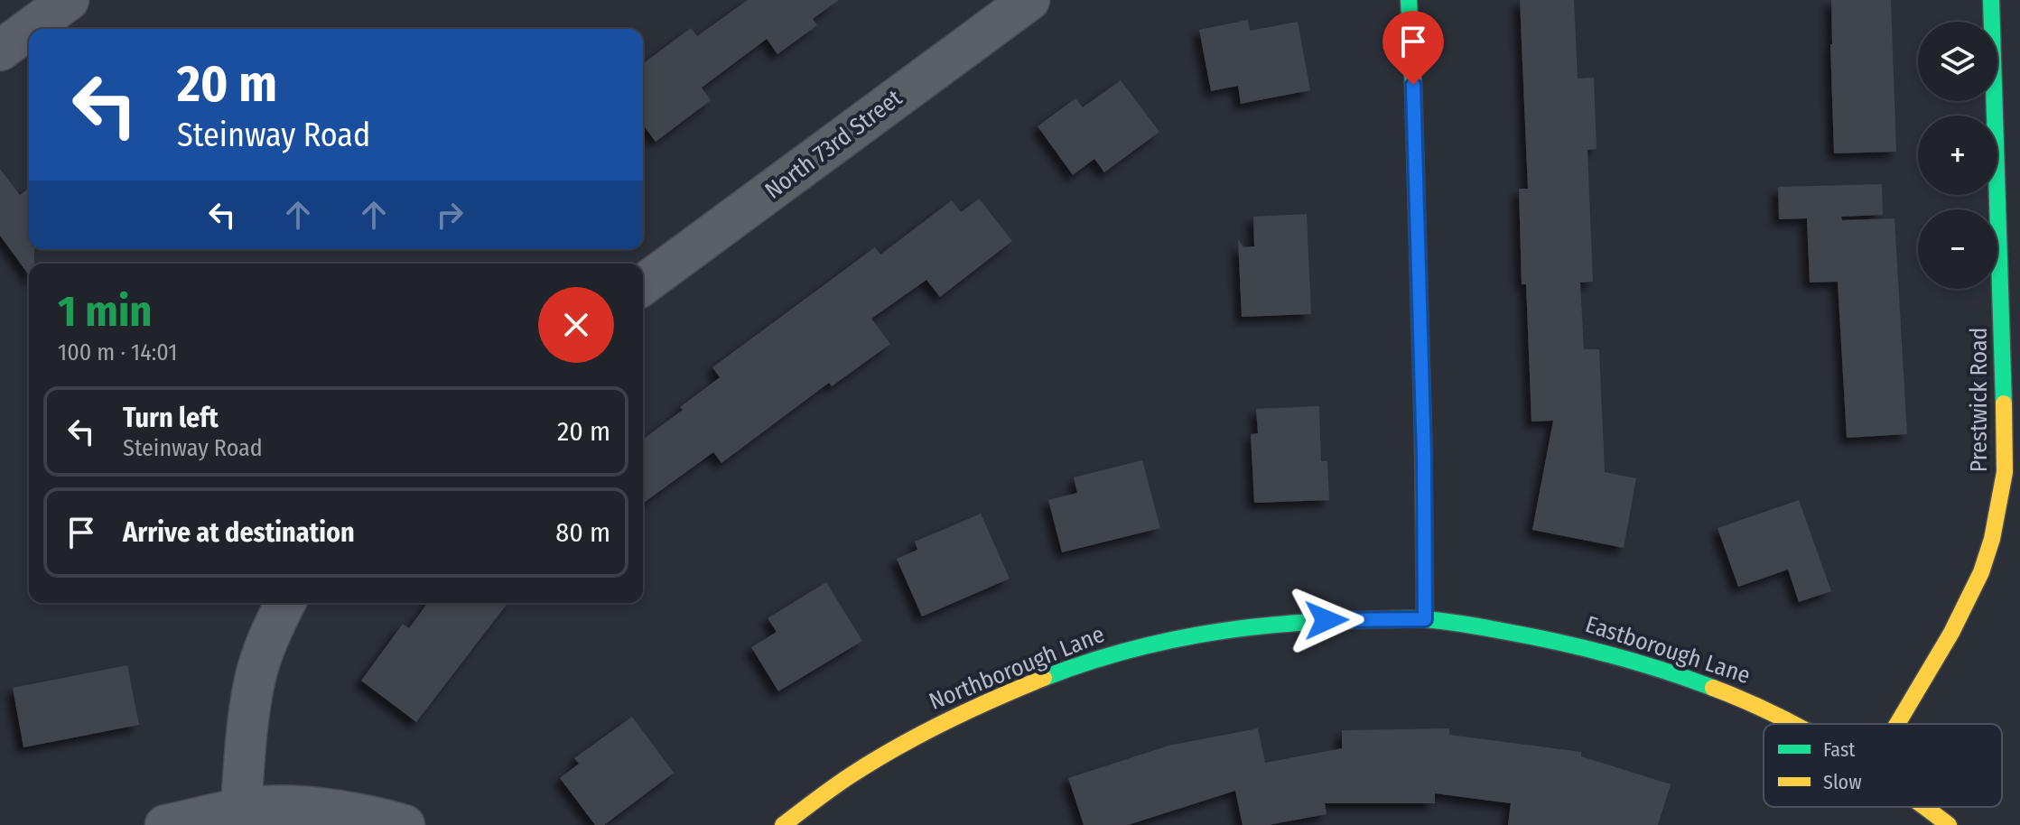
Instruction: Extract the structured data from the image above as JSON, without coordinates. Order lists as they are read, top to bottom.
{
  "streets": {
    "street": [
      "North 73rd Street",
      "Prestwick Road",
      "Eastborough Lane",
      "Northborough Lane"
    ]
  },
  "crossings": [
    ["Eastborough Lane", "Northborough Lane"]
  ],
  "legend": ["Fast", "Slow"],
  "page": {
    "map_buttons": ["+", "−"],
    "turn": ["20 m", "Steinway Road"],
    "heading": ["1 min", "100 m · 14:01"],
    "list": [
      {
        "name": "Turn left",
        "note": "Steinway Road",
        "value": "20 m"
      },
      {
        "name": "Arrive at destination",
        "value": "80 m"
      }
    ]
  }
}
